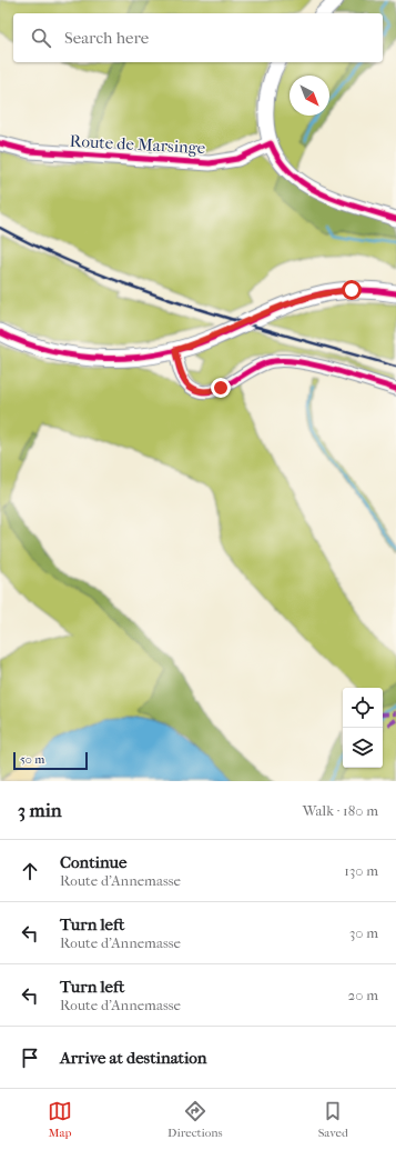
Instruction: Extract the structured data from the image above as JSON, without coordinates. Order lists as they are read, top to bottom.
{
  "streets": {
    "street": ["Route de Marsinge"]
  },
  "scale_bar": "50 m",
  "north": "bottom right",
  "page": {
    "search": "Search here",
    "scale": "50 m",
    "heading": ["3 min", "Walk · 180 m"],
    "list": [
      ["Continue", "Route d'Annemasse", "130 m"],
      ["Turn left", "Route d'Annemasse", "30 m"],
      ["Turn left", "Route d'Annemasse", "20 m"],
      "Arrive at destination"
    ],
    "nav": ["Map", "Directions", "Saved"]
  }
}
